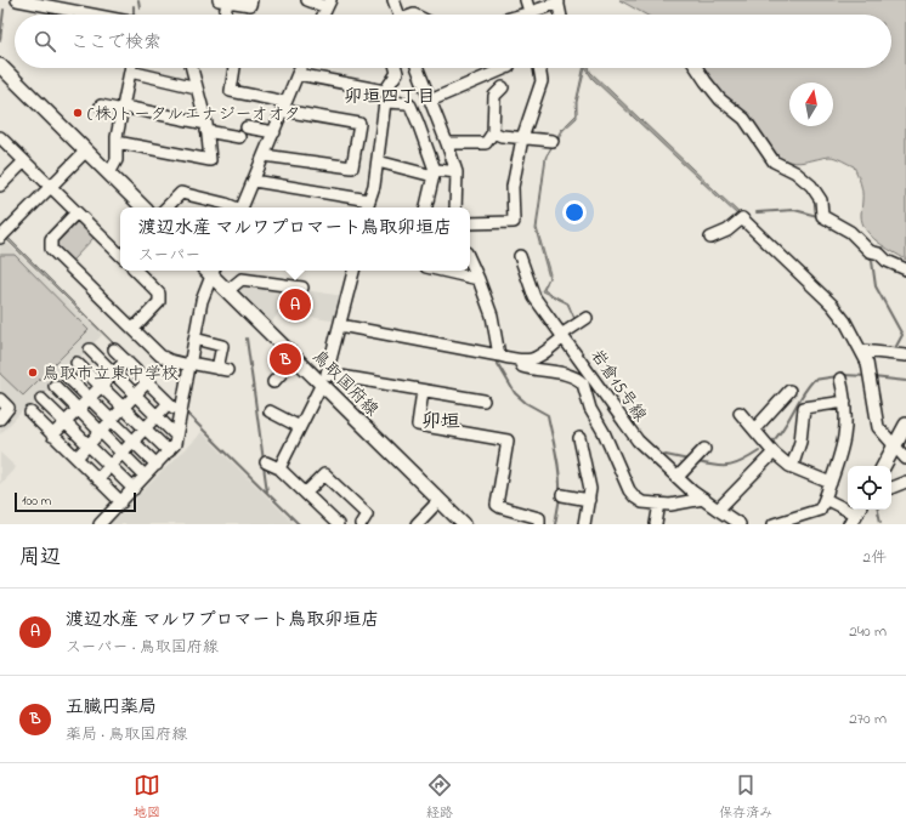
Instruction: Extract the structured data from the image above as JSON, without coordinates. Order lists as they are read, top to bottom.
{
  "streets": {
    "main road": ["鳥取国府線"],
    "street": ["岩倉15号線"]
  },
  "districts": ["卯垣四丁目", "卯垣"],
  "places": ["(株)トータルエナジーオオタ", "鳥取市立東中学校"],
  "scale_bar": "100 m",
  "north": "top",
  "page": {
    "search": "ここで検索",
    "popup": ["渡辺水産 マルワプロマート鳥取卯垣店", "スーパー"],
    "pins": ["A", "B"],
    "scale": "100 m",
    "heading": ["周辺", "2件"],
    "list": [
      {
        "mark": "A",
        "name": "渡辺水産 マルワプロマート鳥取卯垣店",
        "note": "スーパー · 鳥取国府線",
        "value": "240 m"
      },
      {
        "mark": "B",
        "name": "五臓円薬局",
        "note": "薬局 · 鳥取国府線",
        "value": "270 m"
      }
    ],
    "nav": ["地図", "経路", "保存済み"]
  }
}
